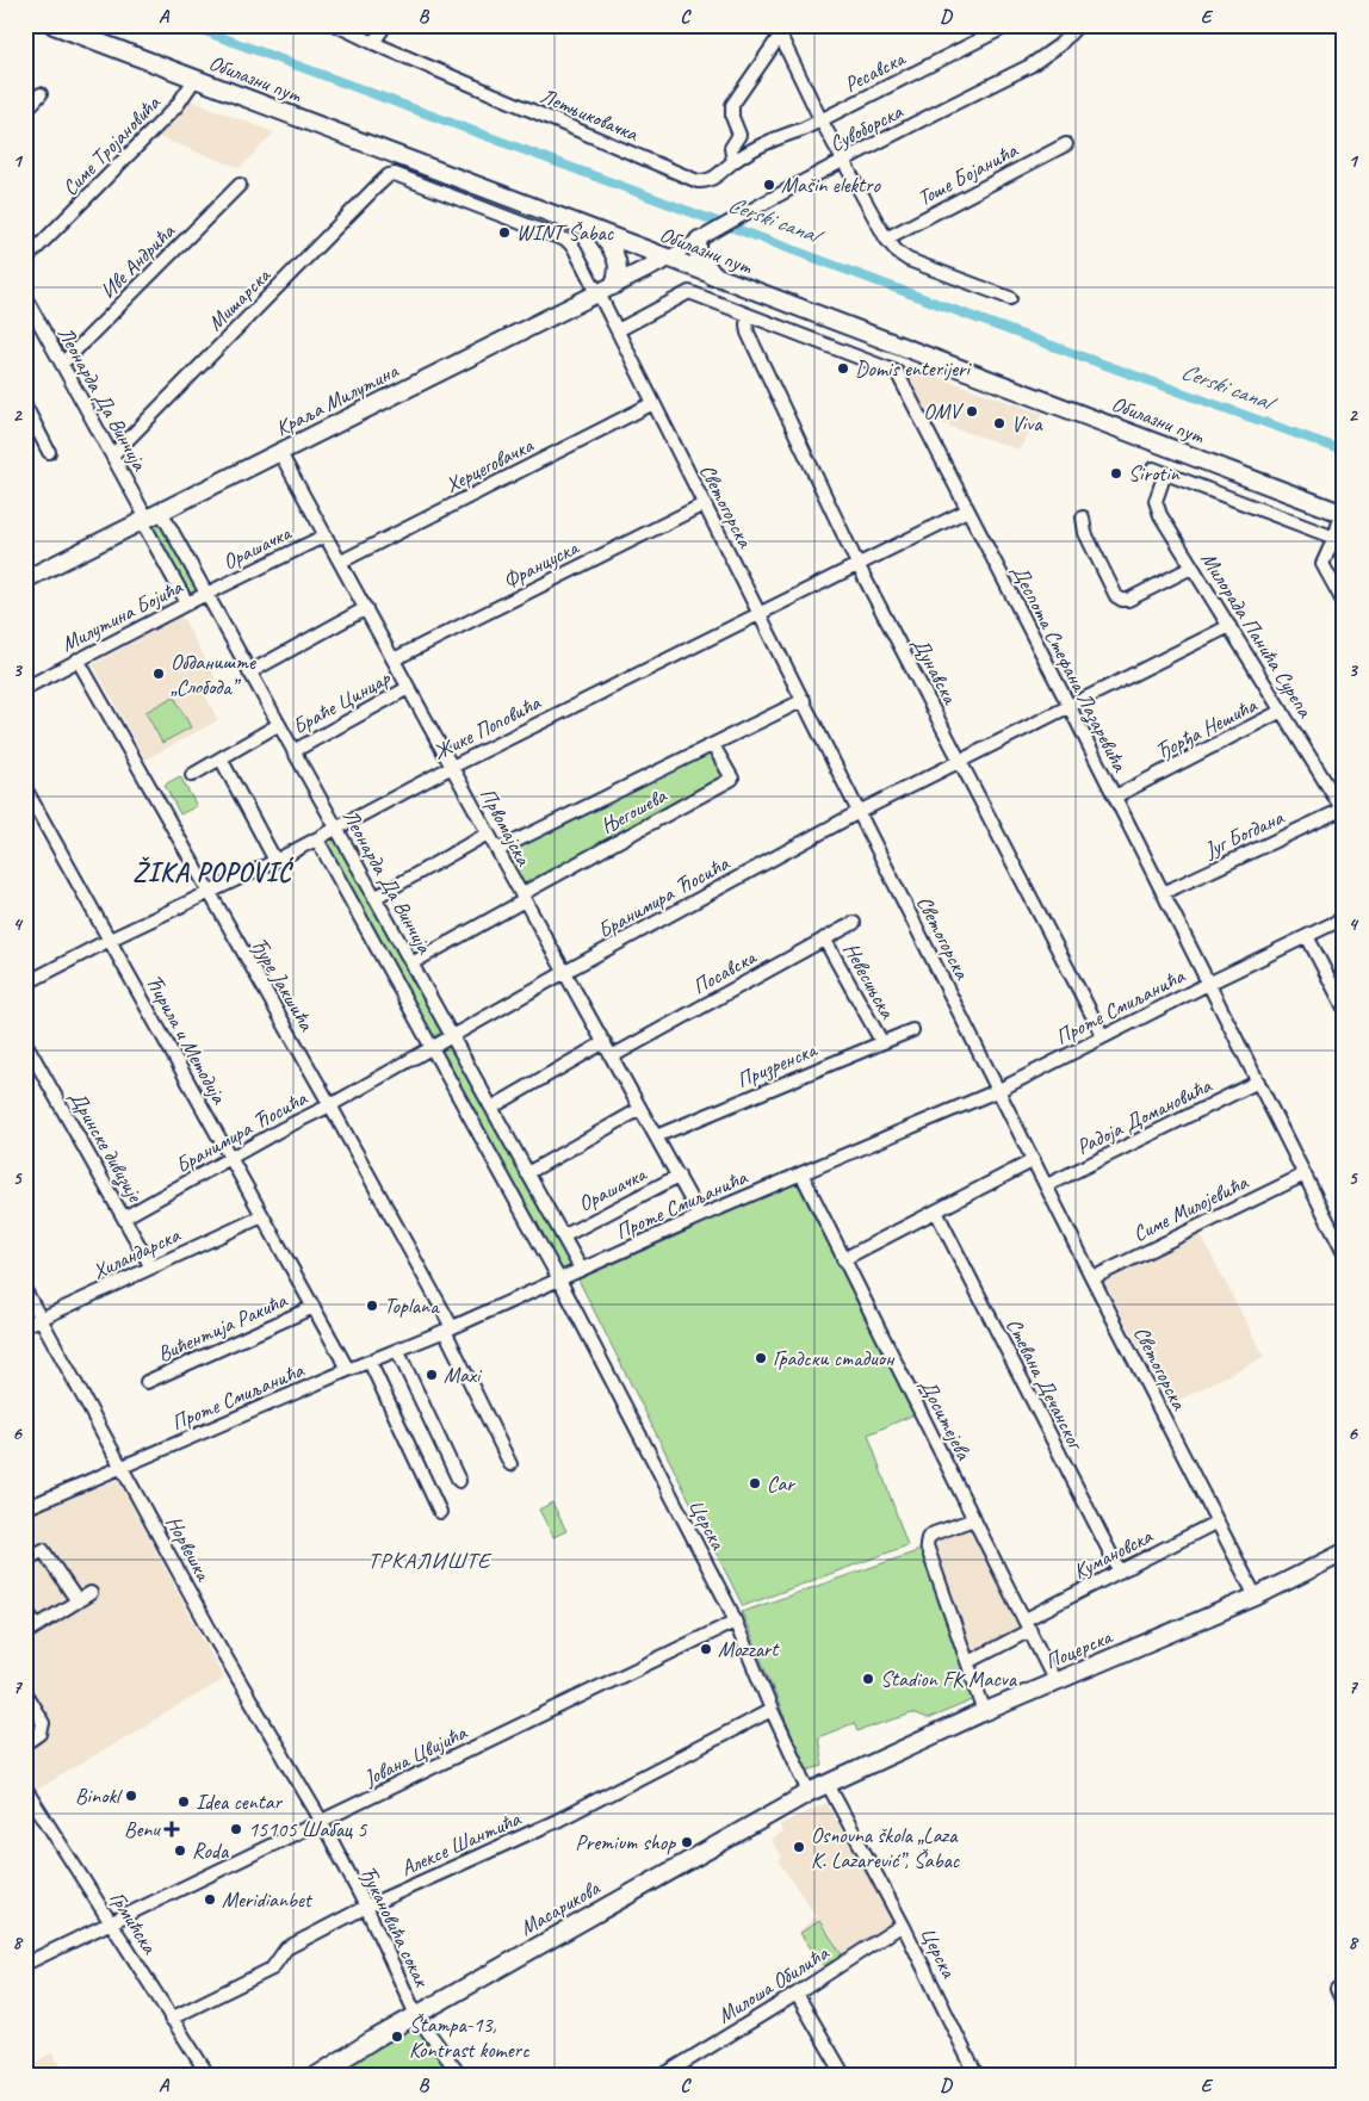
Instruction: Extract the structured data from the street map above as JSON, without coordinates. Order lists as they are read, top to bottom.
{
  "streets": {
    "main road": [
      "Обилазни пут",
      "Краља Милутина",
      "Поцерска",
      "Масарикова"
    ],
    "street": [
      "Ресавска",
      "Летњиковачка",
      "Сувоборска",
      "Симе Тројановића",
      "Тоше Бојанића",
      "Иве Андрића",
      "Мишарска",
      "Леонарда Да Винчија",
      "Херцеговачка",
      "Светогорска",
      "Орашачка",
      "Француска",
      "Милутина Бојића",
      "Милорада Панића Сурепа",
      "Деспота Стефана Лазаревића",
      "Дунавска",
      "Браће Цинцар",
      "Жике Поповића",
      "Ђорђа Нешића",
      "Његошева",
      "Првомајска",
      "Југ Богдана",
      "Бранимира Ћосића",
      "Посавска",
      "Невесињска",
      "Ђуре Јакшића",
      "Проте Смиљанића",
      "Ћирила и Методија",
      "Призренска",
      "Радоја Домановића",
      "Дринске дивизије",
      "Симе Милојевића",
      "Хиландарска",
      "Вићентија Ракића",
      "Стевана Дечанског",
      "Доситејева",
      "Церска",
      "Норвешка",
      "Кумановска",
      "Јована Цвијића",
      "Алексе Шантића",
      "Грмићска",
      "Ђукановића сокак",
      "Милоша Обилића"
    ]
  },
  "crossings": [
    ["Ресавска", "Летњиковачка"],
    ["Обилазни пут", "Сувоборска"],
    ["Обилазни пут", "Симе Тројановића"],
    ["Обилазни пут", "Краља Милутина"],
    ["Сувоборска", "Краља Милутина"],
    ["Иве Андрића", "Леонарда Да Винчија"],
    ["Мишарска", "Леонарда Да Винчија"],
    ["Мишарска", "Светогорска"],
    ["Леонарда Да Винчија", "Краља Милутина"],
    ["Леонарда Да Винчија", "Орашачка"],
    ["Леонарда Да Винчија", "Милутина Бојића"],
    ["Леонарда Да Винчија", "Браће Цинцар"],
    ["Леонарда Да Винчија", "Жике Поповића"],
    ["Леонарда Да Винчија", "Бранимира Ћосића"],
    ["Леонарда Да Винчија", "Проте Смиљанића"],
    ["Леонарда Да Винчија", "Церска"],
    ["Краља Милутина", "Светогорска"],
    ["Краља Милутина", "Првомајска"],
    ["Херцеговачка", "Светогорска"],
    ["Херцеговачка", "Првомајска"],
    ["Светогорска", "Француска"],
    ["Светогорска", "Деспота Стефана Лазаревића"],
    ["Светогорска", "Жике Поповића"],
    ["Светогорска", "Његошева"],
    ["Светогорска", "Бранимира Ћосића"],
    ["Светогорска", "Проте Смиљанића"],
    ["Светогорска", "Радоја Домановића"],
    ["Светогорска", "Симе Милојевића"],
    ["Светогорска", "Кумановска"],
    ["Светогорска", "Поцерска"],
    ["Орашачка", "Милутина Бојића"],
    ["Орашачка", "Првомајска"],
    ["Француска", "Првомајска"],
    ["Милутина Бојића", "Ђуре Јакшића"],
    ["Милорада Панића Сурепа", "Ђорђа Нешића"],
    ["Милорада Панића Сурепа", "Југ Богдана"],
    ["Милорада Панића Сурепа", "Бранимира Ћосића"],
    ["Деспота Стефана Лазаревића", "Дунавска"],
    ["Деспота Стефана Лазаревића", "Жике Поповића"],
    ["Деспота Стефана Лазаревића", "Ђорђа Нешића"],
    ["Деспота Стефана Лазаревића", "Југ Богдана"],
    ["Деспота Стефана Лазаревића", "Бранимира Ћосића"],
    ["Деспота Стефана Лазаревића", "Проте Смиљанића"],
    ["Деспота Стефана Лазаревића", "Радоја Домановића"],
    ["Деспота Стефана Лазаревића", "Симе Милојевића"],
    ["Дунавска", "Жике Поповића"],
    ["Дунавска", "Бранимира Ћосића"],
    ["Дунавска", "Проте Смиљанића"],
    ["Браће Цинцар", "Првомајска"],
    ["Жике Поповића", "Првомајска"],
    ["Жике Поповића", "Ђуре Јакшића"],
    ["Жике Поповића", "Ћирила и Методија"],
    ["Његошева", "Првомајска"],
    ["Првомајска", "Бранимира Ћосића"],
    ["Првомајска", "Посавска"],
    ["Првомајска", "Проте Смиљанића"],
    ["Првомајска", "Призренска"],
    ["Бранимира Ћосића", "Ђуре Јакшића"],
    ["Бранимира Ћосића", "Ћирила и Методија"],
    ["Бранимира Ћосића", "Дринске дивизије"],
    ["Посавска", "Невесињска"],
    ["Невесињска", "Призренска"],
    ["Ђуре Јакшића", "Проте Смиљанића"],
    ["Проте Смиљанића", "Ћирила и Методија"],
    ["Проте Смиљанића", "Доситејева"],
    ["Проте Смиљанића", "Церска"],
    ["Проте Смиљанића", "Норвешка"],
    ["Ћирила и Методија", "Хиландарска"],
    ["Ћирила и Методија", "Вићентија Ракића"],
    ["Дринске дивизије", "Хиландарска"],
    ["Хиландарска", "Норвешка"],
    ["Стевана Дечанског", "Кумановска"],
    ["Доситејева", "Кумановска"],
    ["Доситејева", "Поцерска"],
    ["Церска", "Поцерска"],
    ["Церска", "Јована Цвијића"],
    ["Церска", "Алексе Шантића"],
    ["Церска", "Масарикова"],
    ["Церска", "Милоша Обилића"],
    ["Норвешка", "Јована Цвијића"],
    ["Норвешка", "Ђукановића сокак"],
    ["Поцерска", "Масарикова"],
    ["Јована Цвијића", "Грмићска"],
    ["Јована Цвијића", "Ђукановића сокак"],
    ["Алексе Шантића", "Грмићска"],
    ["Алексе Шантића", "Ђукановића сокак"],
    ["Масарикова", "Ђукановића сокак"]
  ],
  "districts": ["ŽIKA POPOVIĆ", "ТРКАЛИШТЕ"],
  "water": ["Cerski canal"],
  "places": {
    "other": [
      "Mašin elektro",
      "WINT Šabac",
      "Domis enterijeri",
      "OMV",
      "Viva",
      "Sirotin",
      "Обданиште „Слобода”",
      "Toplana",
      "Градски стадион",
      "Maxi",
      "Car",
      "Mozzart",
      "Stadion FK Macva",
      "Binokl",
      "Idea centar",
      "15105 Шабац 5",
      "Premium shop",
      "Osnovna škola „Laza K. Lazarević”, Šabac",
      "Roda",
      "Meridianbet",
      "Štampa-13, Kontrast komerc"
    ],
    "health": ["Benu"]
  },
  "grid": {
    "columns": [
      "A",
      "B",
      "C",
      "D",
      "E"
    ],
    "rows": [
      "1",
      "2",
      "3",
      "4",
      "5",
      "6",
      "7",
      "8"
    ]
  }
}
